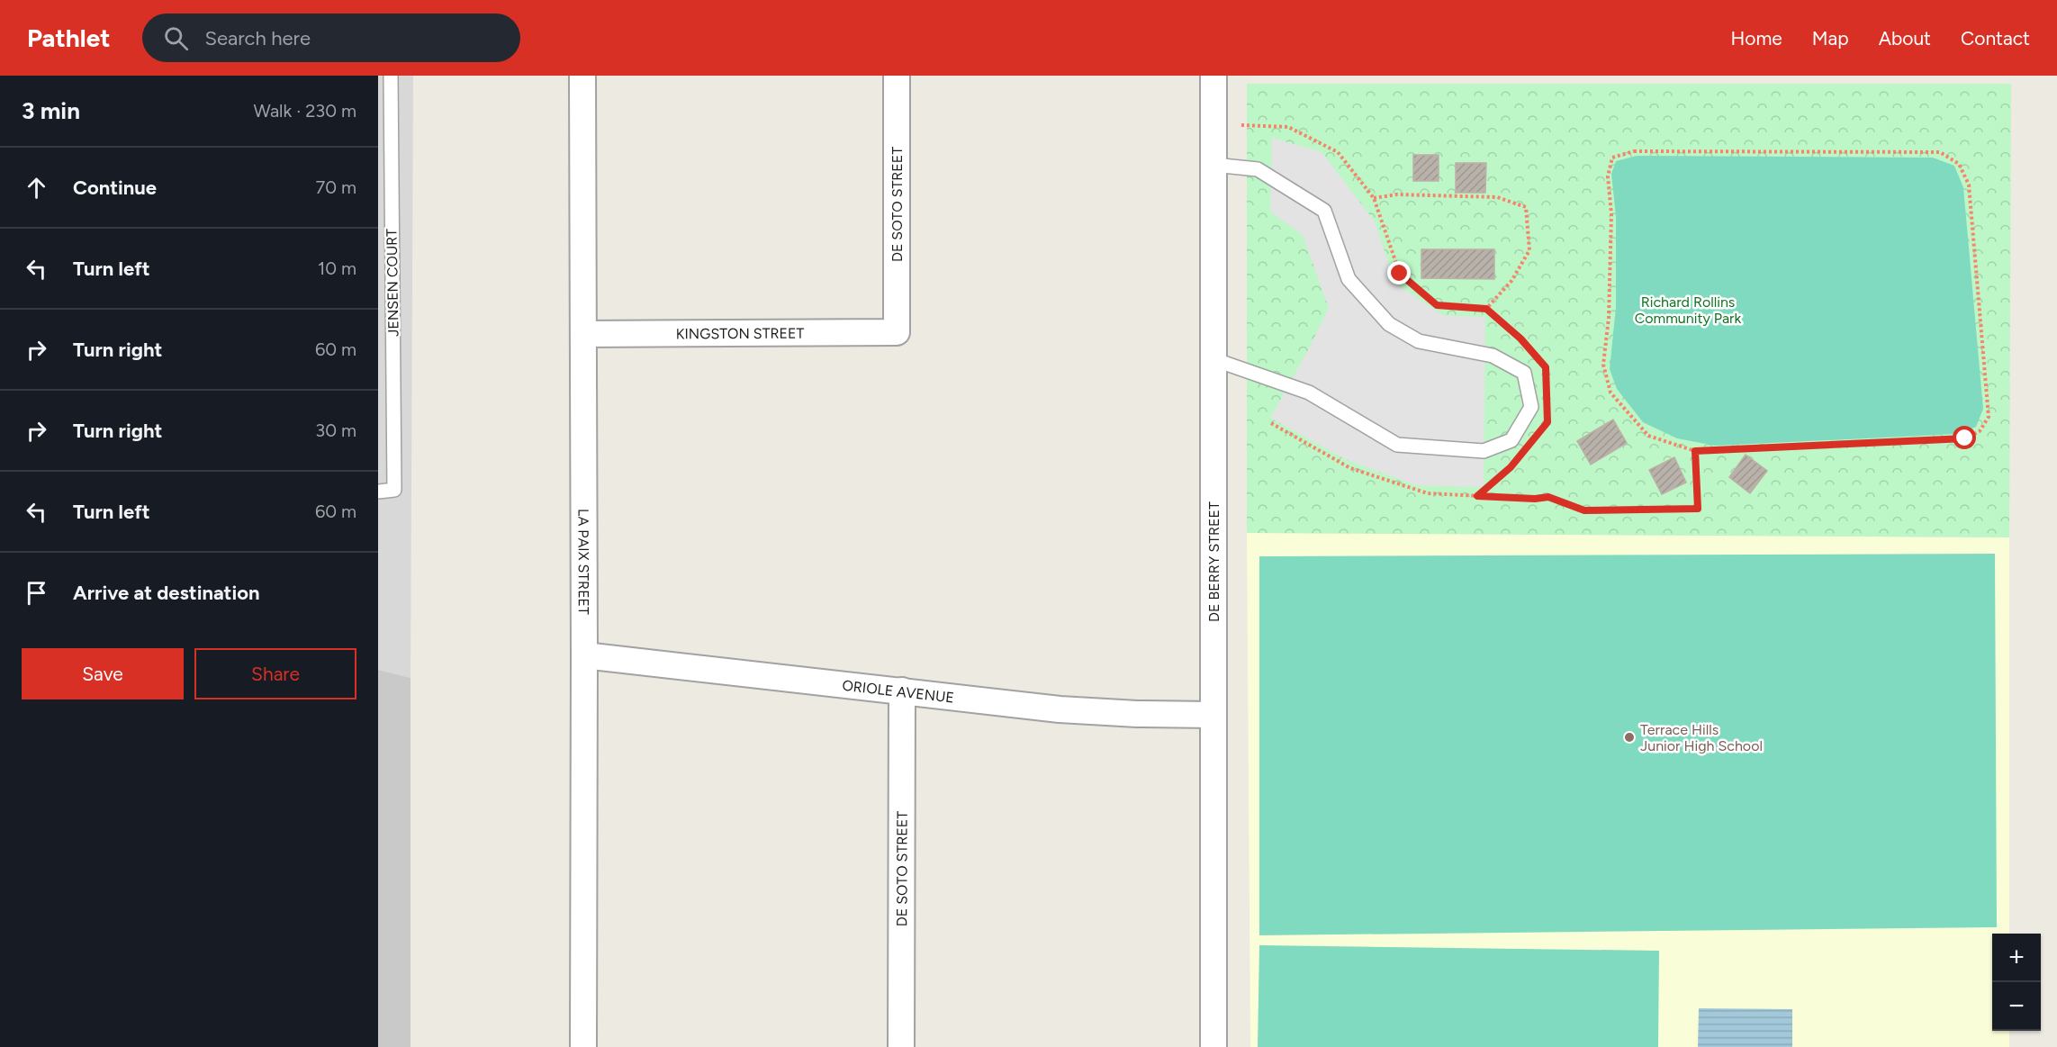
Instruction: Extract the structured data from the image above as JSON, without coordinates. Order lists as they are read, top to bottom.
{
  "streets": {
    "street": [
      "DE SOTO STREET",
      "KINGSTON STREET",
      "LA PAIX STREET",
      "DE BERRY STREET",
      "ORIOLE AVENUE"
    ],
    "lane": ["JENSEN COURT"]
  },
  "crossings": [
    ["DE SOTO STREET", "KINGSTON STREET"],
    ["DE SOTO STREET", "ORIOLE AVENUE"],
    ["KINGSTON STREET", "LA PAIX STREET"],
    ["LA PAIX STREET", "ORIOLE AVENUE"],
    ["DE BERRY STREET", "ORIOLE AVENUE"]
  ],
  "parks": ["Richard Rollins Community Park"],
  "places": ["Terrace Hills Junior High School"],
  "page": {
    "header": "Pathlet",
    "search": "Search here",
    "nav": [
      "Home",
      "Map",
      "About",
      "Contact"
    ],
    "heading": ["3 min", "Walk · 230 m"],
    "list": [
      ["Continue", "70 m"],
      ["Turn left", "10 m"],
      ["Turn right", "60 m"],
      ["Turn right", "30 m"],
      ["Turn left", "60 m"],
      "Arrive at destination"
    ],
    "buttons": ["Save", "Share"],
    "map_buttons": ["+", "−"]
  }
}
